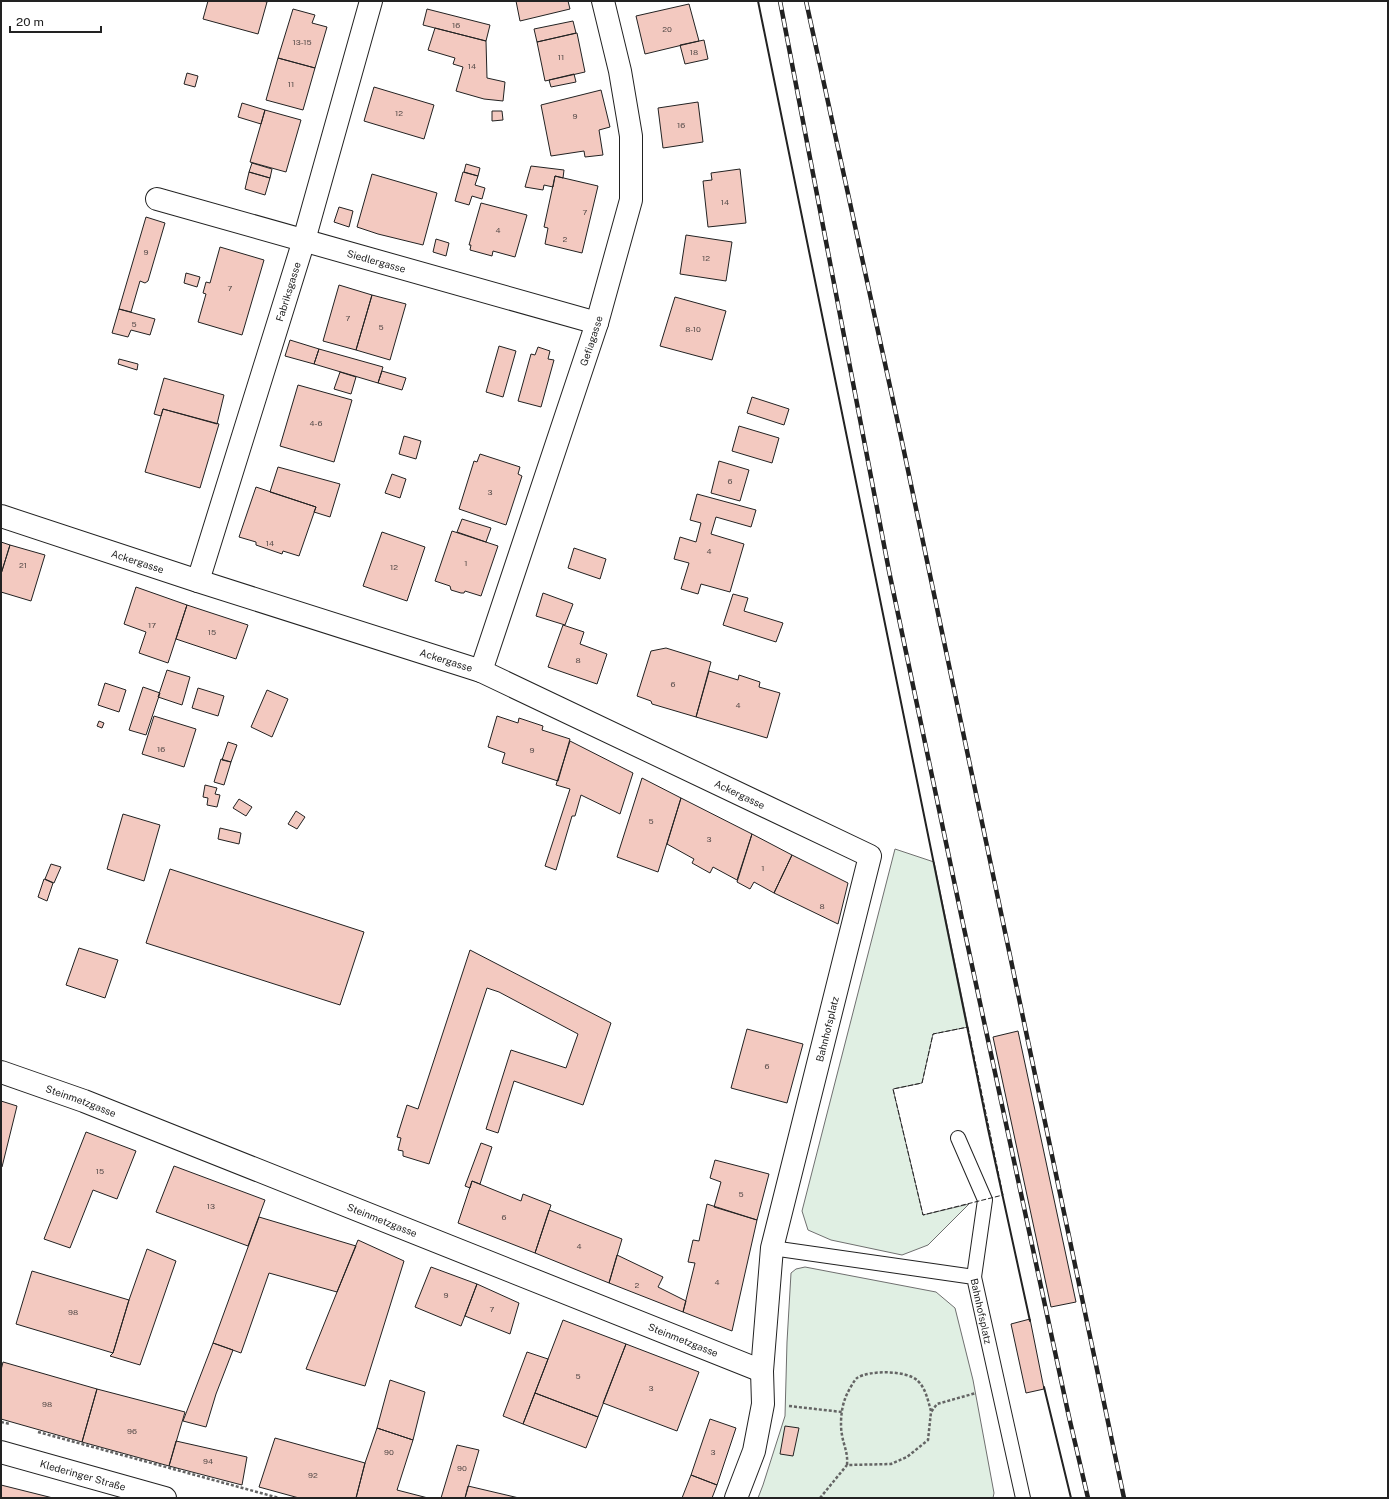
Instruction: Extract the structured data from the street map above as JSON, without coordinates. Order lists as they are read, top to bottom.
{
  "streets": {
    "street": [
      "Siedlergasse",
      "Fabriksgasse",
      "Gefiagasse",
      "Ackergasse",
      "Bahnhofsplatz",
      "Steinmetzgasse",
      "Klederinger Straße"
    ]
  },
  "crossings": [
    ["Siedlergasse", "Fabriksgasse"],
    ["Siedlergasse", "Gefiagasse"],
    ["Fabriksgasse", "Ackergasse"],
    ["Gefiagasse", "Ackergasse"],
    ["Ackergasse", "Bahnhofsplatz"],
    ["Bahnhofsplatz", "Steinmetzgasse"]
  ],
  "house_numbers": [
    "16",
    "20",
    "13-15",
    "18",
    "11",
    "14",
    "11",
    "12",
    "9",
    "16",
    "14",
    "7",
    "4",
    "2",
    "9",
    "12",
    "7",
    "7",
    "5",
    "5",
    "8-10",
    "4-6",
    "6",
    "3",
    "14",
    "4",
    "1",
    "21",
    "12",
    "17",
    "15",
    "8",
    "6",
    "4",
    "16",
    "9",
    "5",
    "3",
    "1",
    "8",
    "6",
    "15",
    "5",
    "13",
    "6",
    "4",
    "4",
    "2",
    "9",
    "7",
    "98",
    "5",
    "3",
    "98",
    "96",
    "90",
    "3",
    "94",
    "90",
    "92"
  ],
  "scale_bar": "20 m"
}
